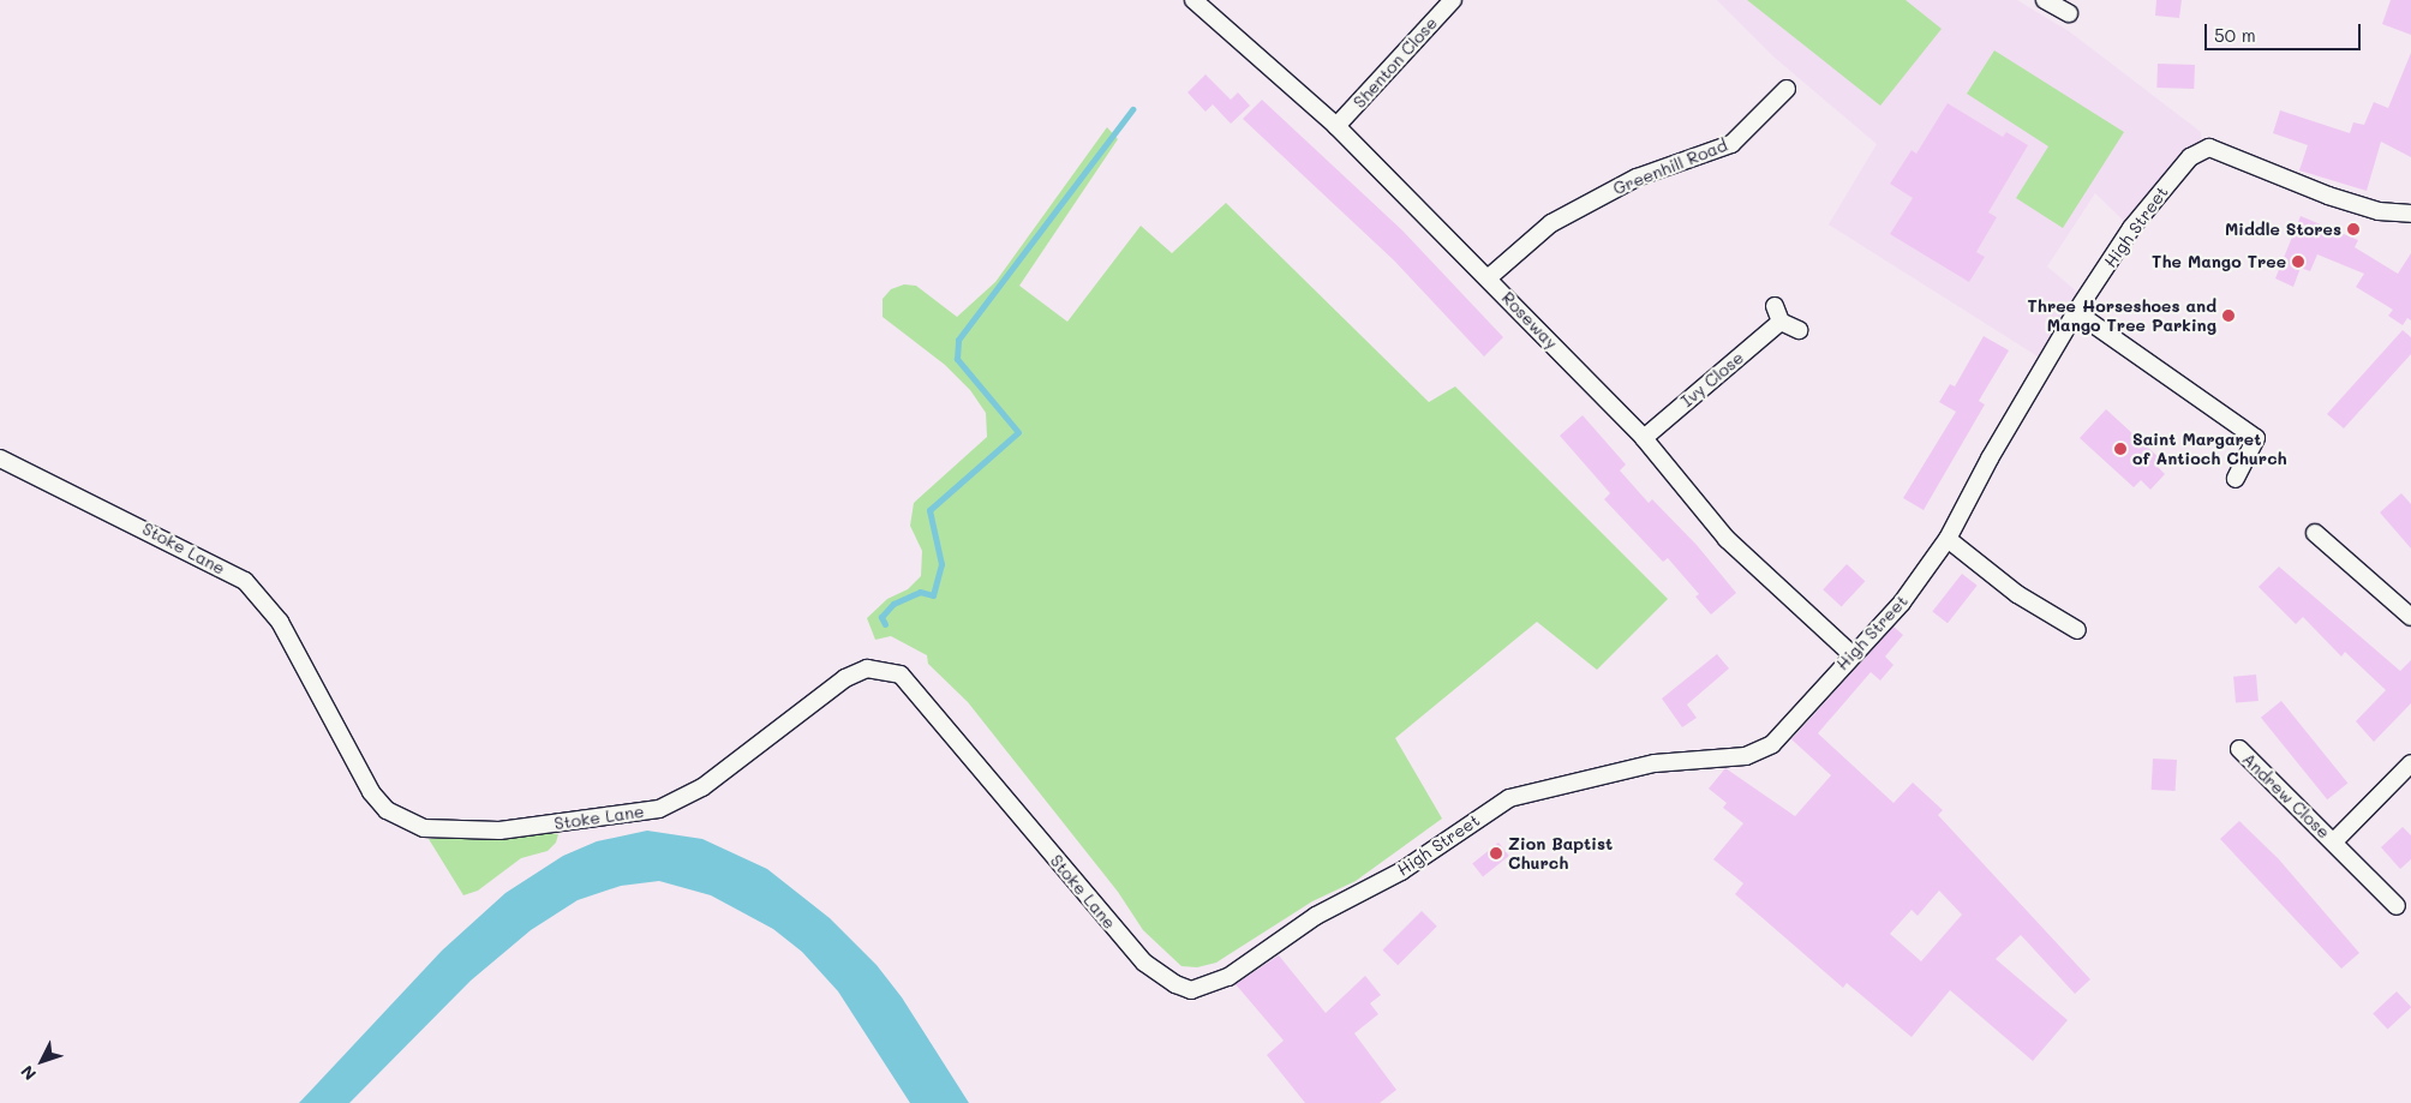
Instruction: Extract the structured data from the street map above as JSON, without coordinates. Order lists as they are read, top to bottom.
{
  "streets": {
    "street": [
      "Shenton Close",
      "Greenhill Road",
      "High Street",
      "Roseway",
      "Ivy Close",
      "Stoke Lane",
      "Andrew Close"
    ]
  },
  "crossings": [
    ["Shenton Close", "Roseway"],
    ["Greenhill Road", "Roseway"],
    ["High Street", "Roseway"],
    ["High Street", "Stoke Lane"],
    ["Roseway", "Ivy Close"]
  ],
  "places": [
    "Middle Stores",
    "The Mango Tree",
    "Three Horseshoes and Mango Tree Parking",
    "Saint Margaret of Antioch Church",
    "Zion Baptist Church"
  ],
  "scale_bar": "50 m",
  "north": "bottom left"
}
